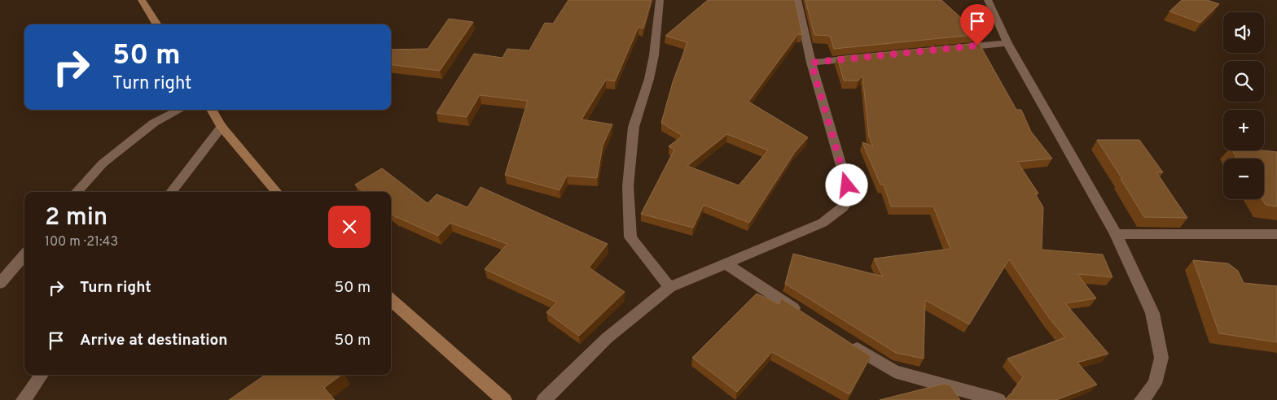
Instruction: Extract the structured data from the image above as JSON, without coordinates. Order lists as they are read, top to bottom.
{
  "page": {
    "map_buttons": ["+", "−"],
    "turn": ["50 m", "Turn right"],
    "heading": ["2 min", "100 m · 21:43"],
    "list": [
      {
        "name": "Turn right",
        "value": "50 m"
      },
      {
        "name": "Arrive at destination",
        "value": "50 m"
      }
    ]
  }
}
